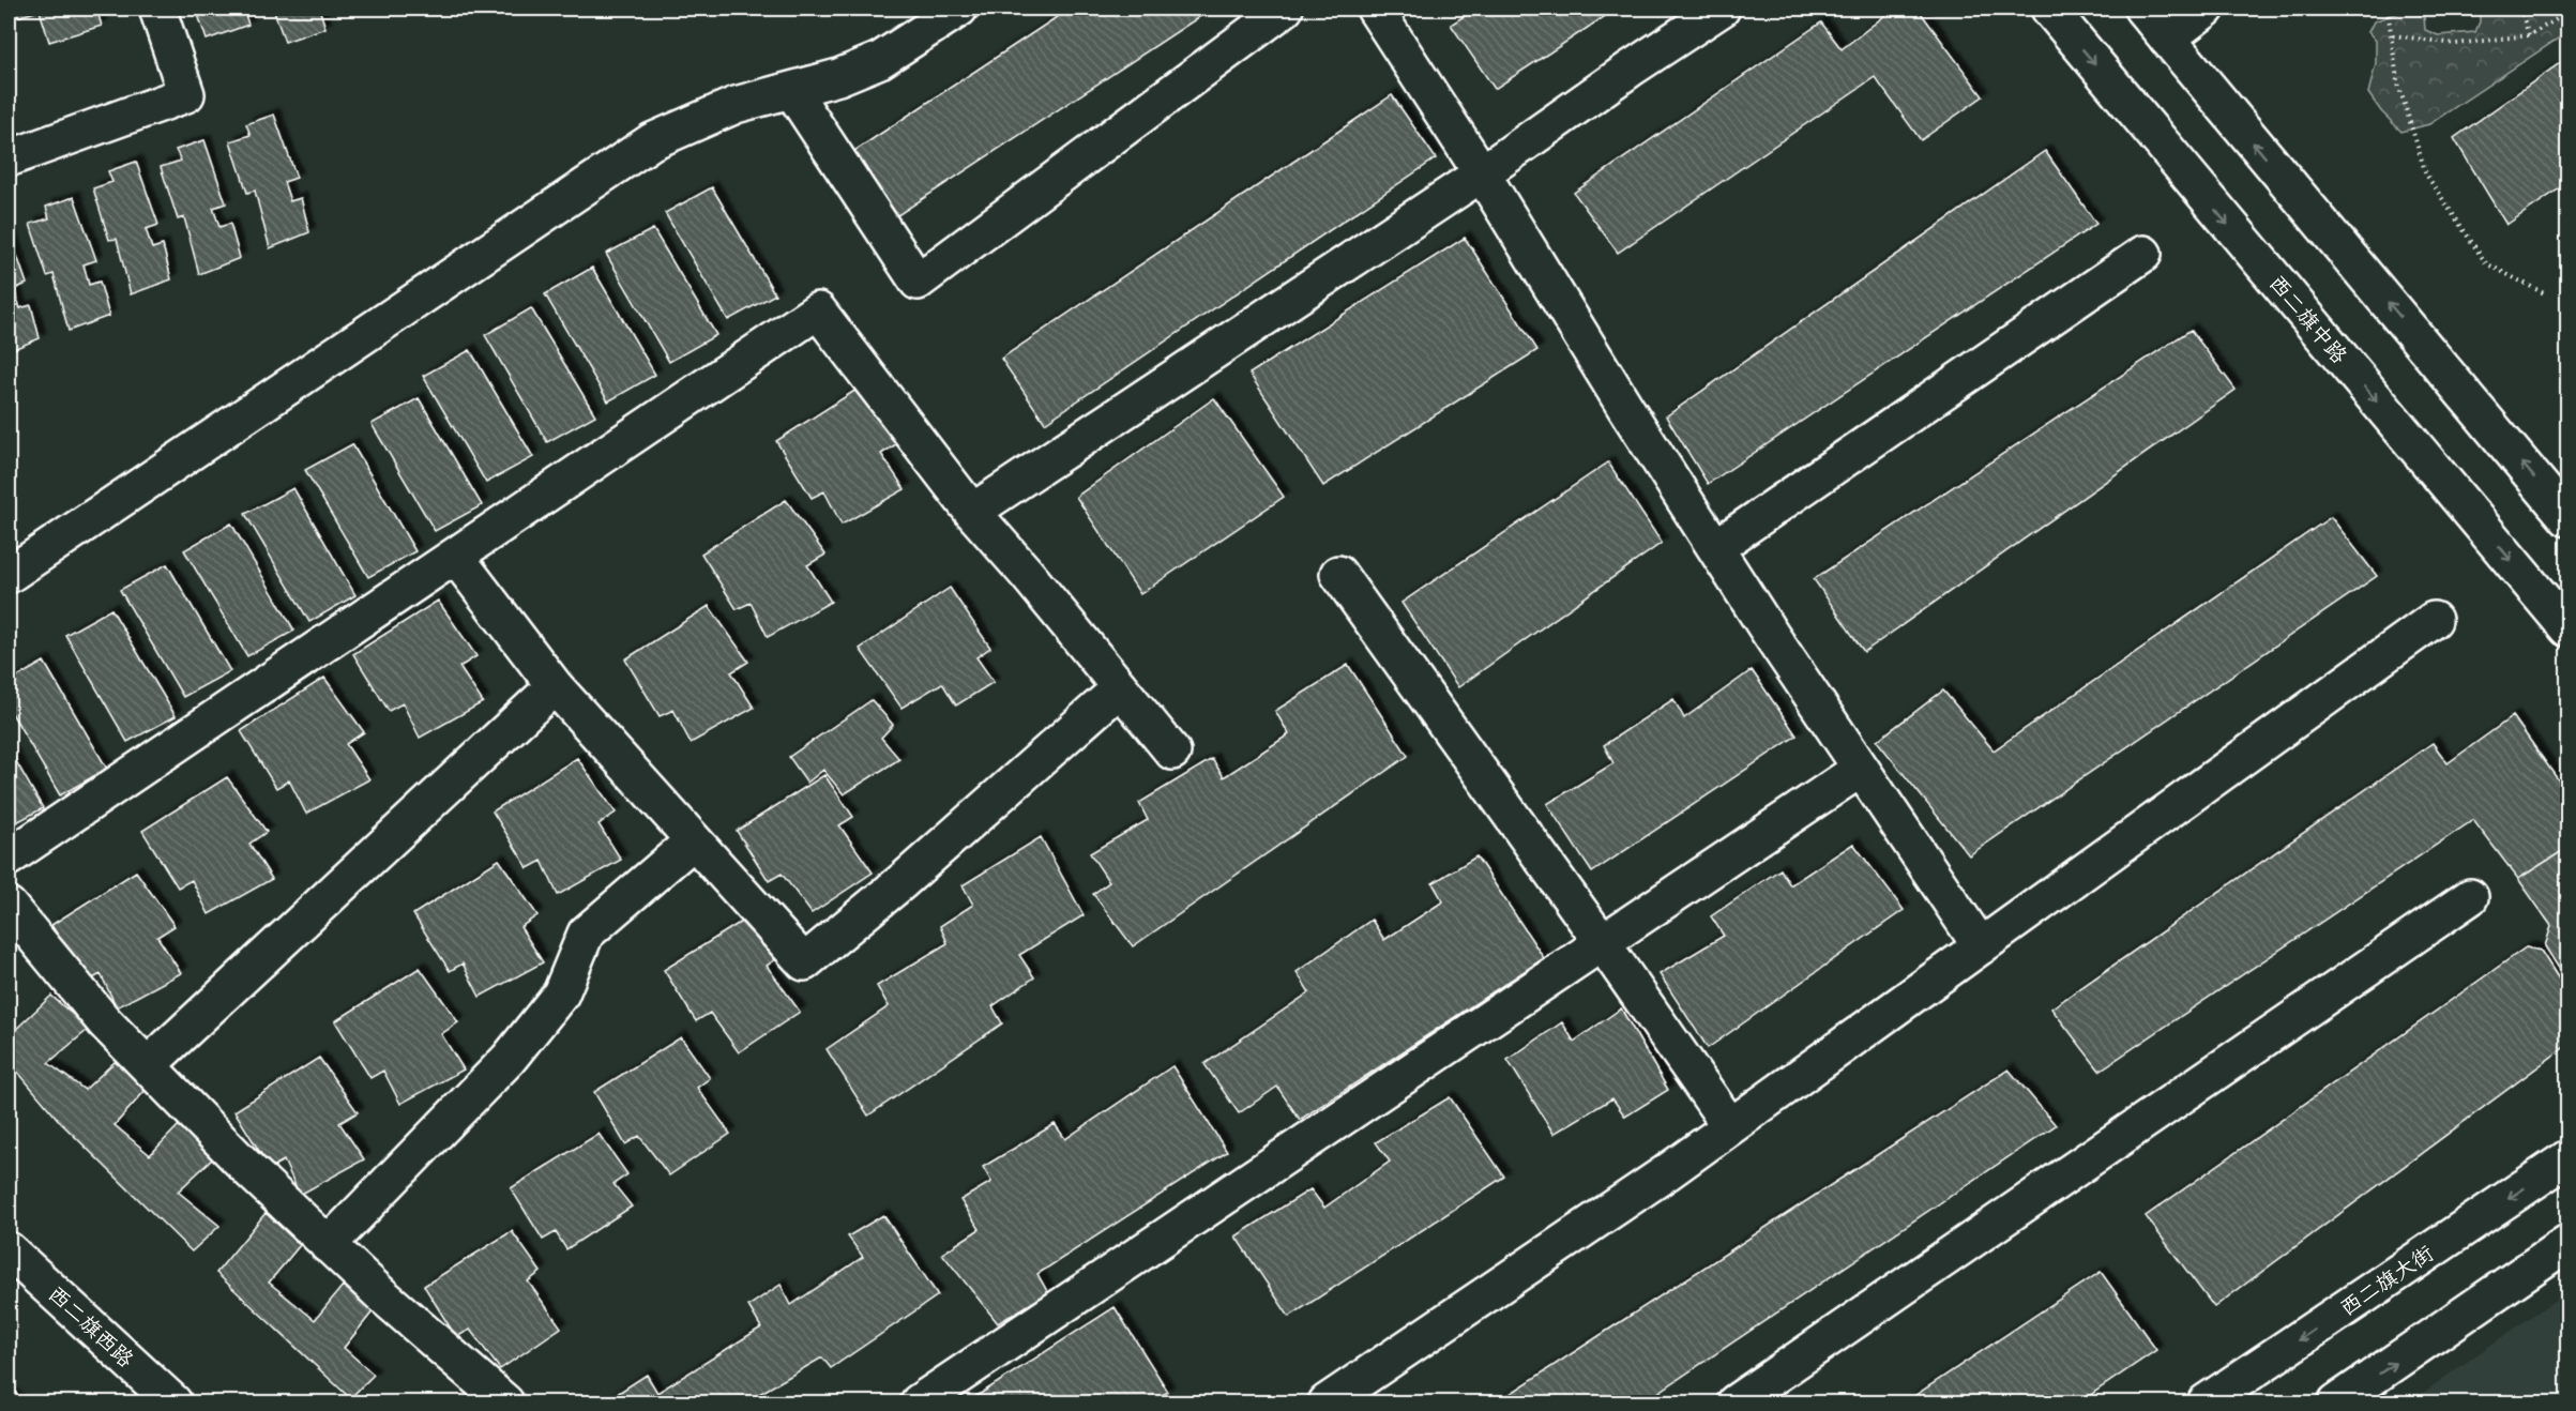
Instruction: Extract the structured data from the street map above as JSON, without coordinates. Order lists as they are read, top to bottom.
{
  "streets": {
    "street": ["西二旗中路", "西二旗大街", "西二旗西路"]
  }
}
